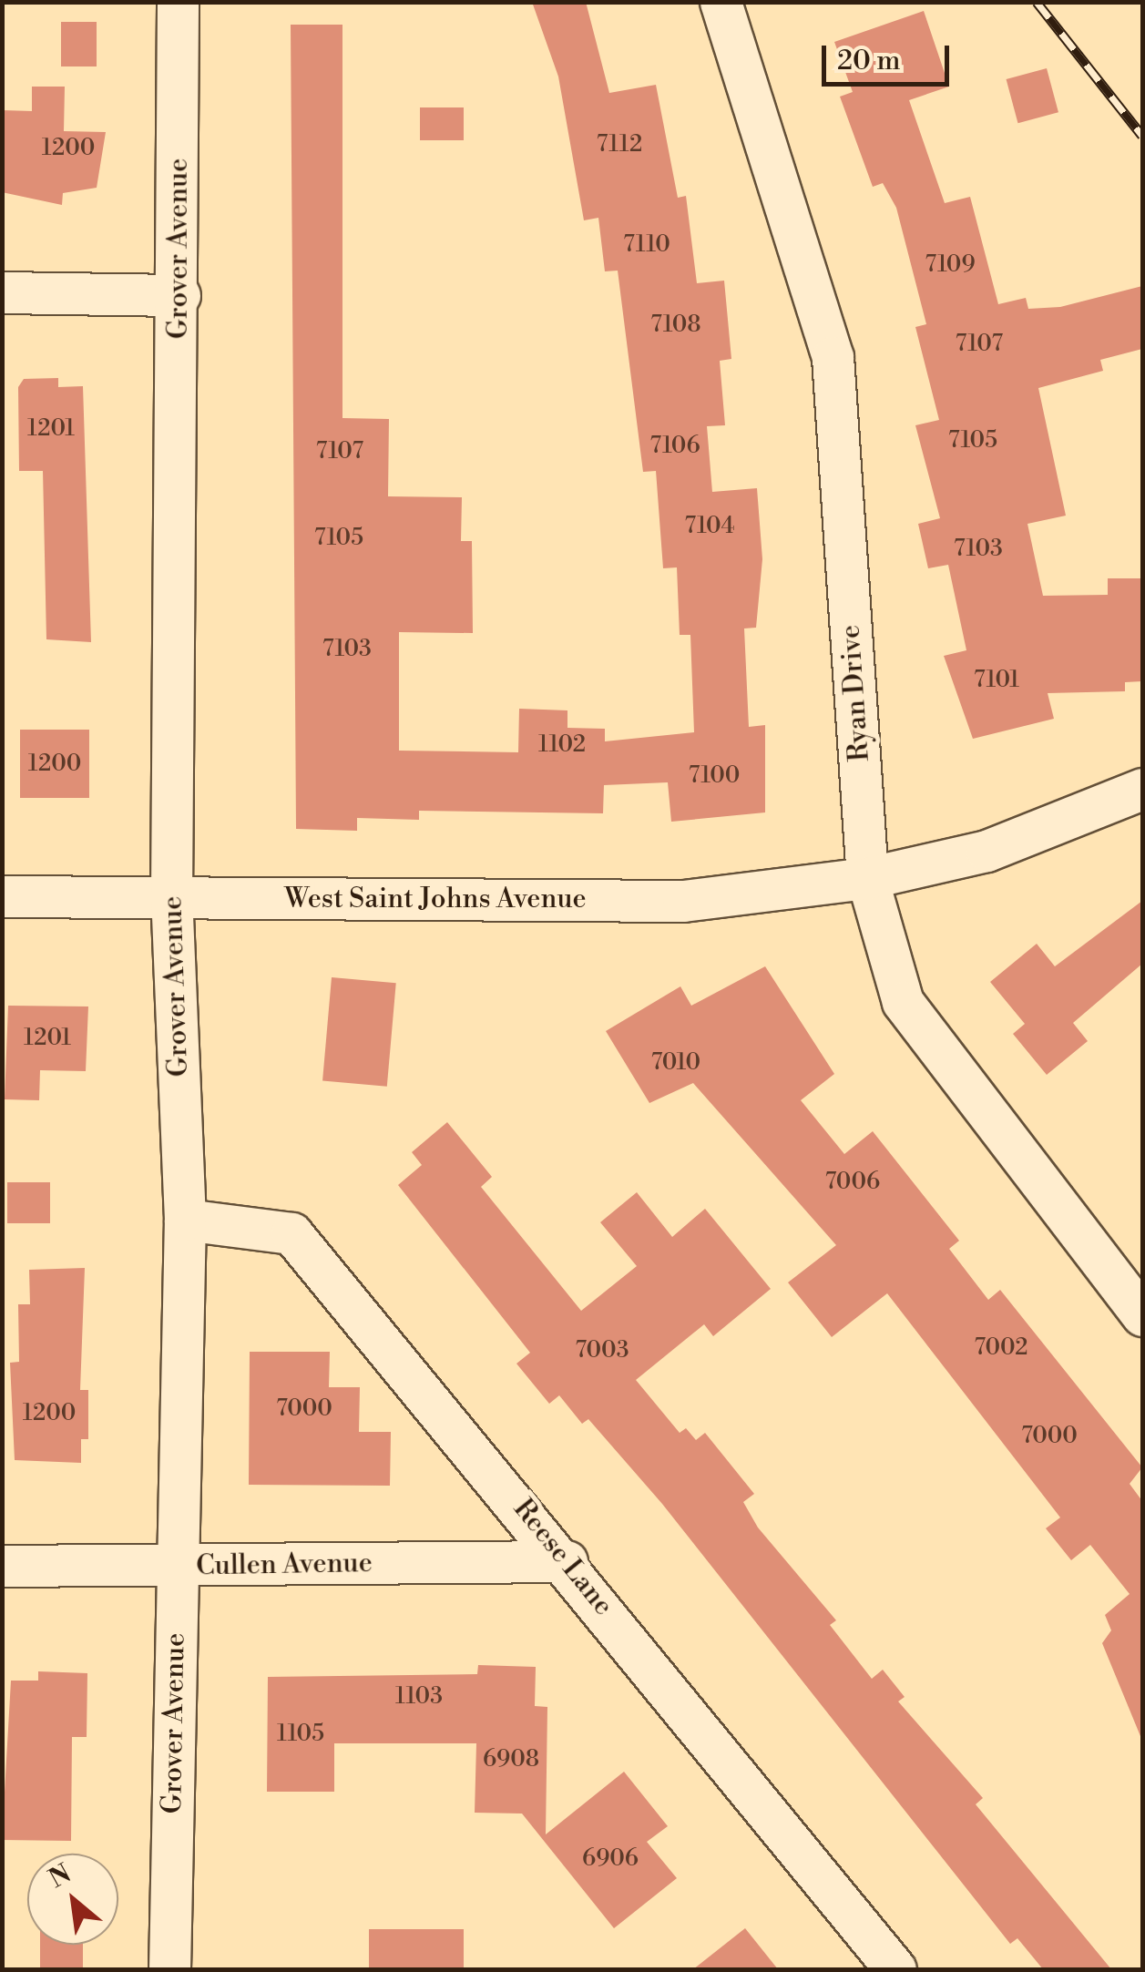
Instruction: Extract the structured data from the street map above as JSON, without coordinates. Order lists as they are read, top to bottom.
{
  "streets": {
    "street": [
      "Grover Avenue",
      "Ryan Drive",
      "West Saint Johns Avenue",
      "Reese Lane",
      "Cullen Avenue"
    ]
  },
  "crossings": [
    ["Grover Avenue", "West Saint Johns Avenue"],
    ["Grover Avenue", "Reese Lane"],
    ["Grover Avenue", "Cullen Avenue"],
    ["Ryan Drive", "West Saint Johns Avenue"],
    ["Reese Lane", "Cullen Avenue"]
  ],
  "house_numbers": [
    "7112",
    "1200",
    "7110",
    "7109",
    "7108",
    "7107",
    "1201",
    "7105",
    "7106",
    "7107",
    "7104",
    "7105",
    "7103",
    "7103",
    "7101",
    "1102",
    "1200",
    "7100",
    "1201",
    "7010",
    "7006",
    "7002",
    "7003",
    "7000",
    "1200",
    "7000",
    "1103",
    "1105",
    "6908",
    "6906"
  ],
  "scale_bar": "20 m",
  "north": "top left"
}
